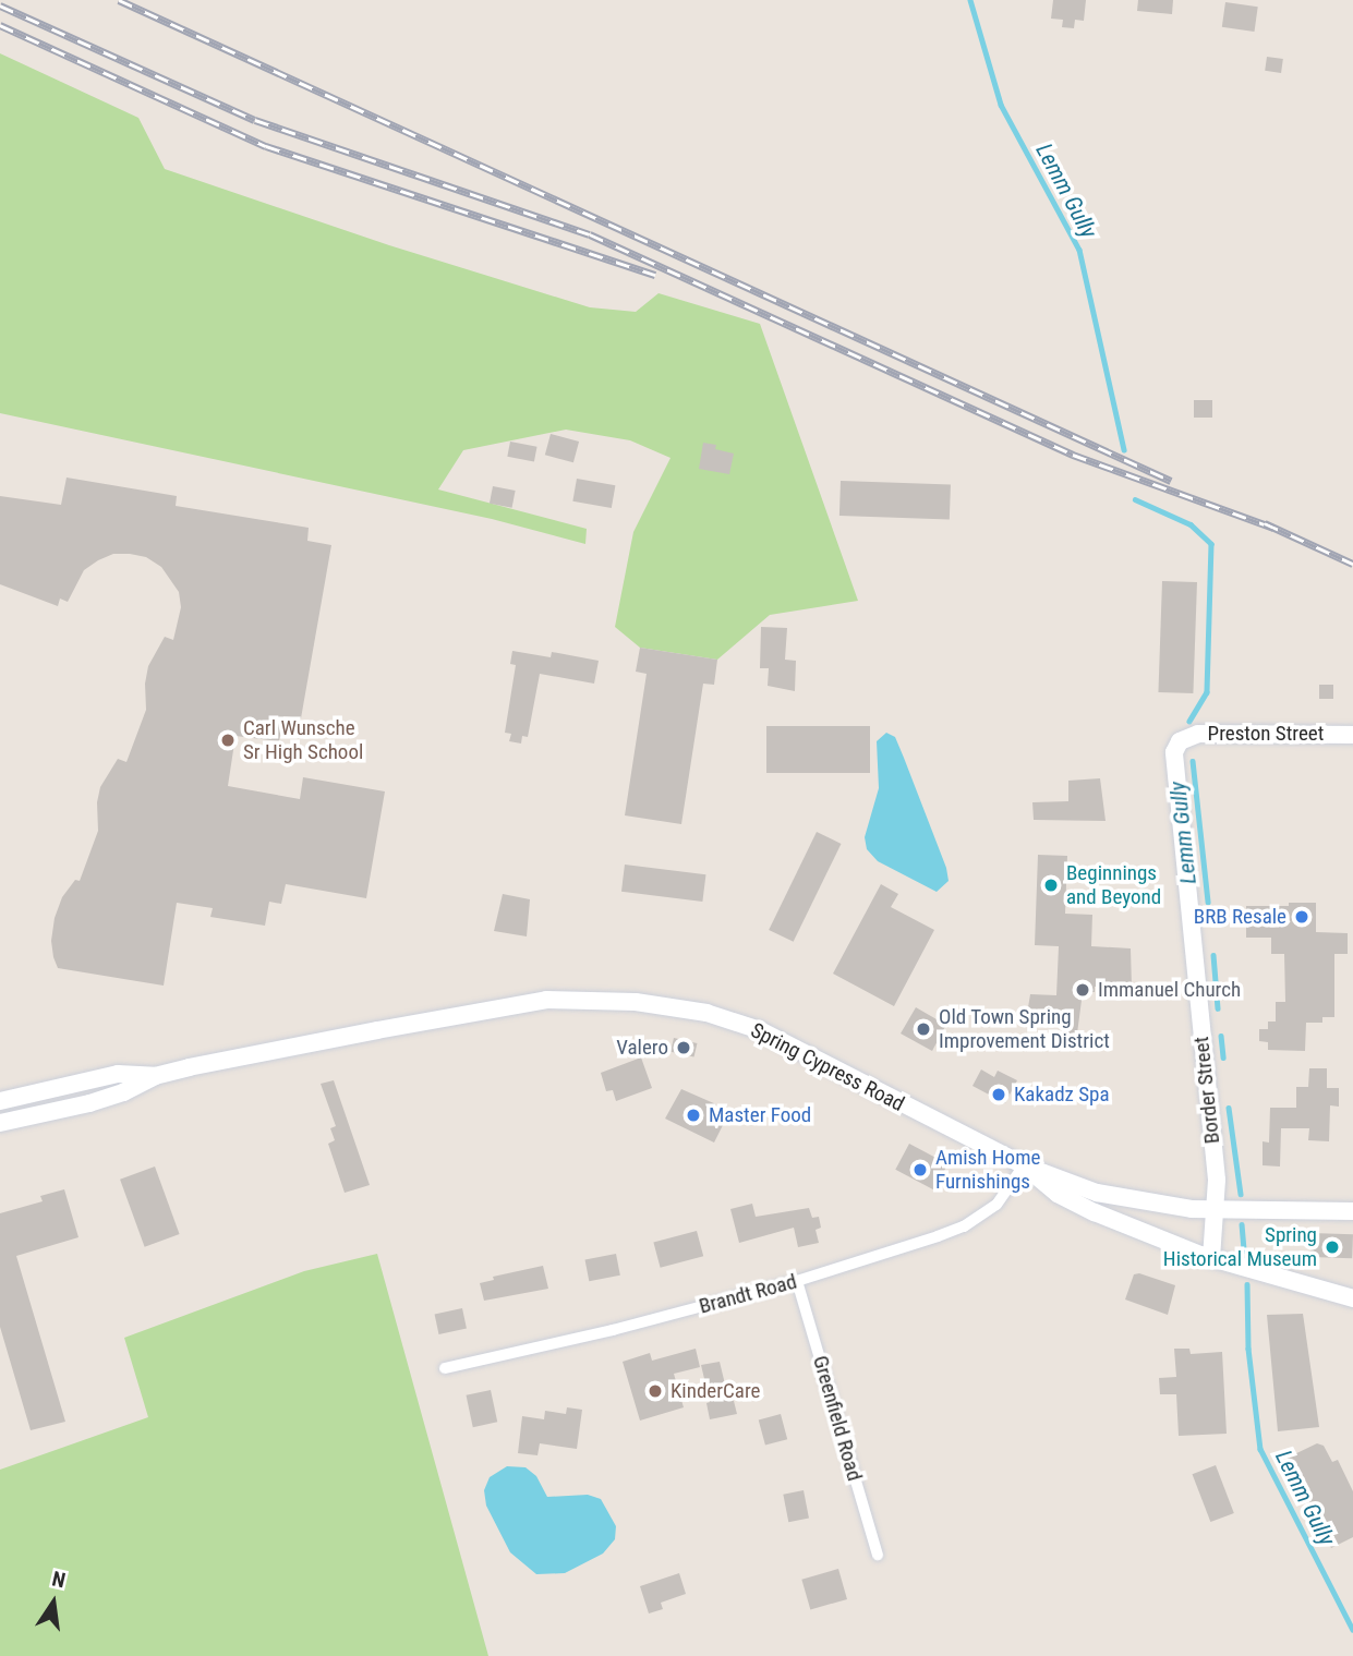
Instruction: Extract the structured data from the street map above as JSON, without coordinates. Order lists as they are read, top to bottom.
{
  "streets": {
    "main road": ["Preston Street", "Spring Cypress Road", "Border Street"],
    "street": ["Brandt Road", "Greenfield Road"]
  },
  "crossings": [
    ["Preston Street", "Border Street"],
    ["Spring Cypress Road", "Border Street"],
    ["Spring Cypress Road", "Brandt Road"],
    ["Brandt Road", "Greenfield Road"]
  ],
  "water": ["Lemm Gully"],
  "places": [
    "Carl Wunsche Sr High School",
    "Beginnings and Beyond",
    "BRB Resale",
    "Immanuel Church",
    "Old Town Spring Improvement District",
    "Valero",
    "Kakadz Spa",
    "Master Food",
    "Amish Home Furnishings",
    "Spring Historical Museum",
    "KinderCare"
  ],
  "north": "top"
}
